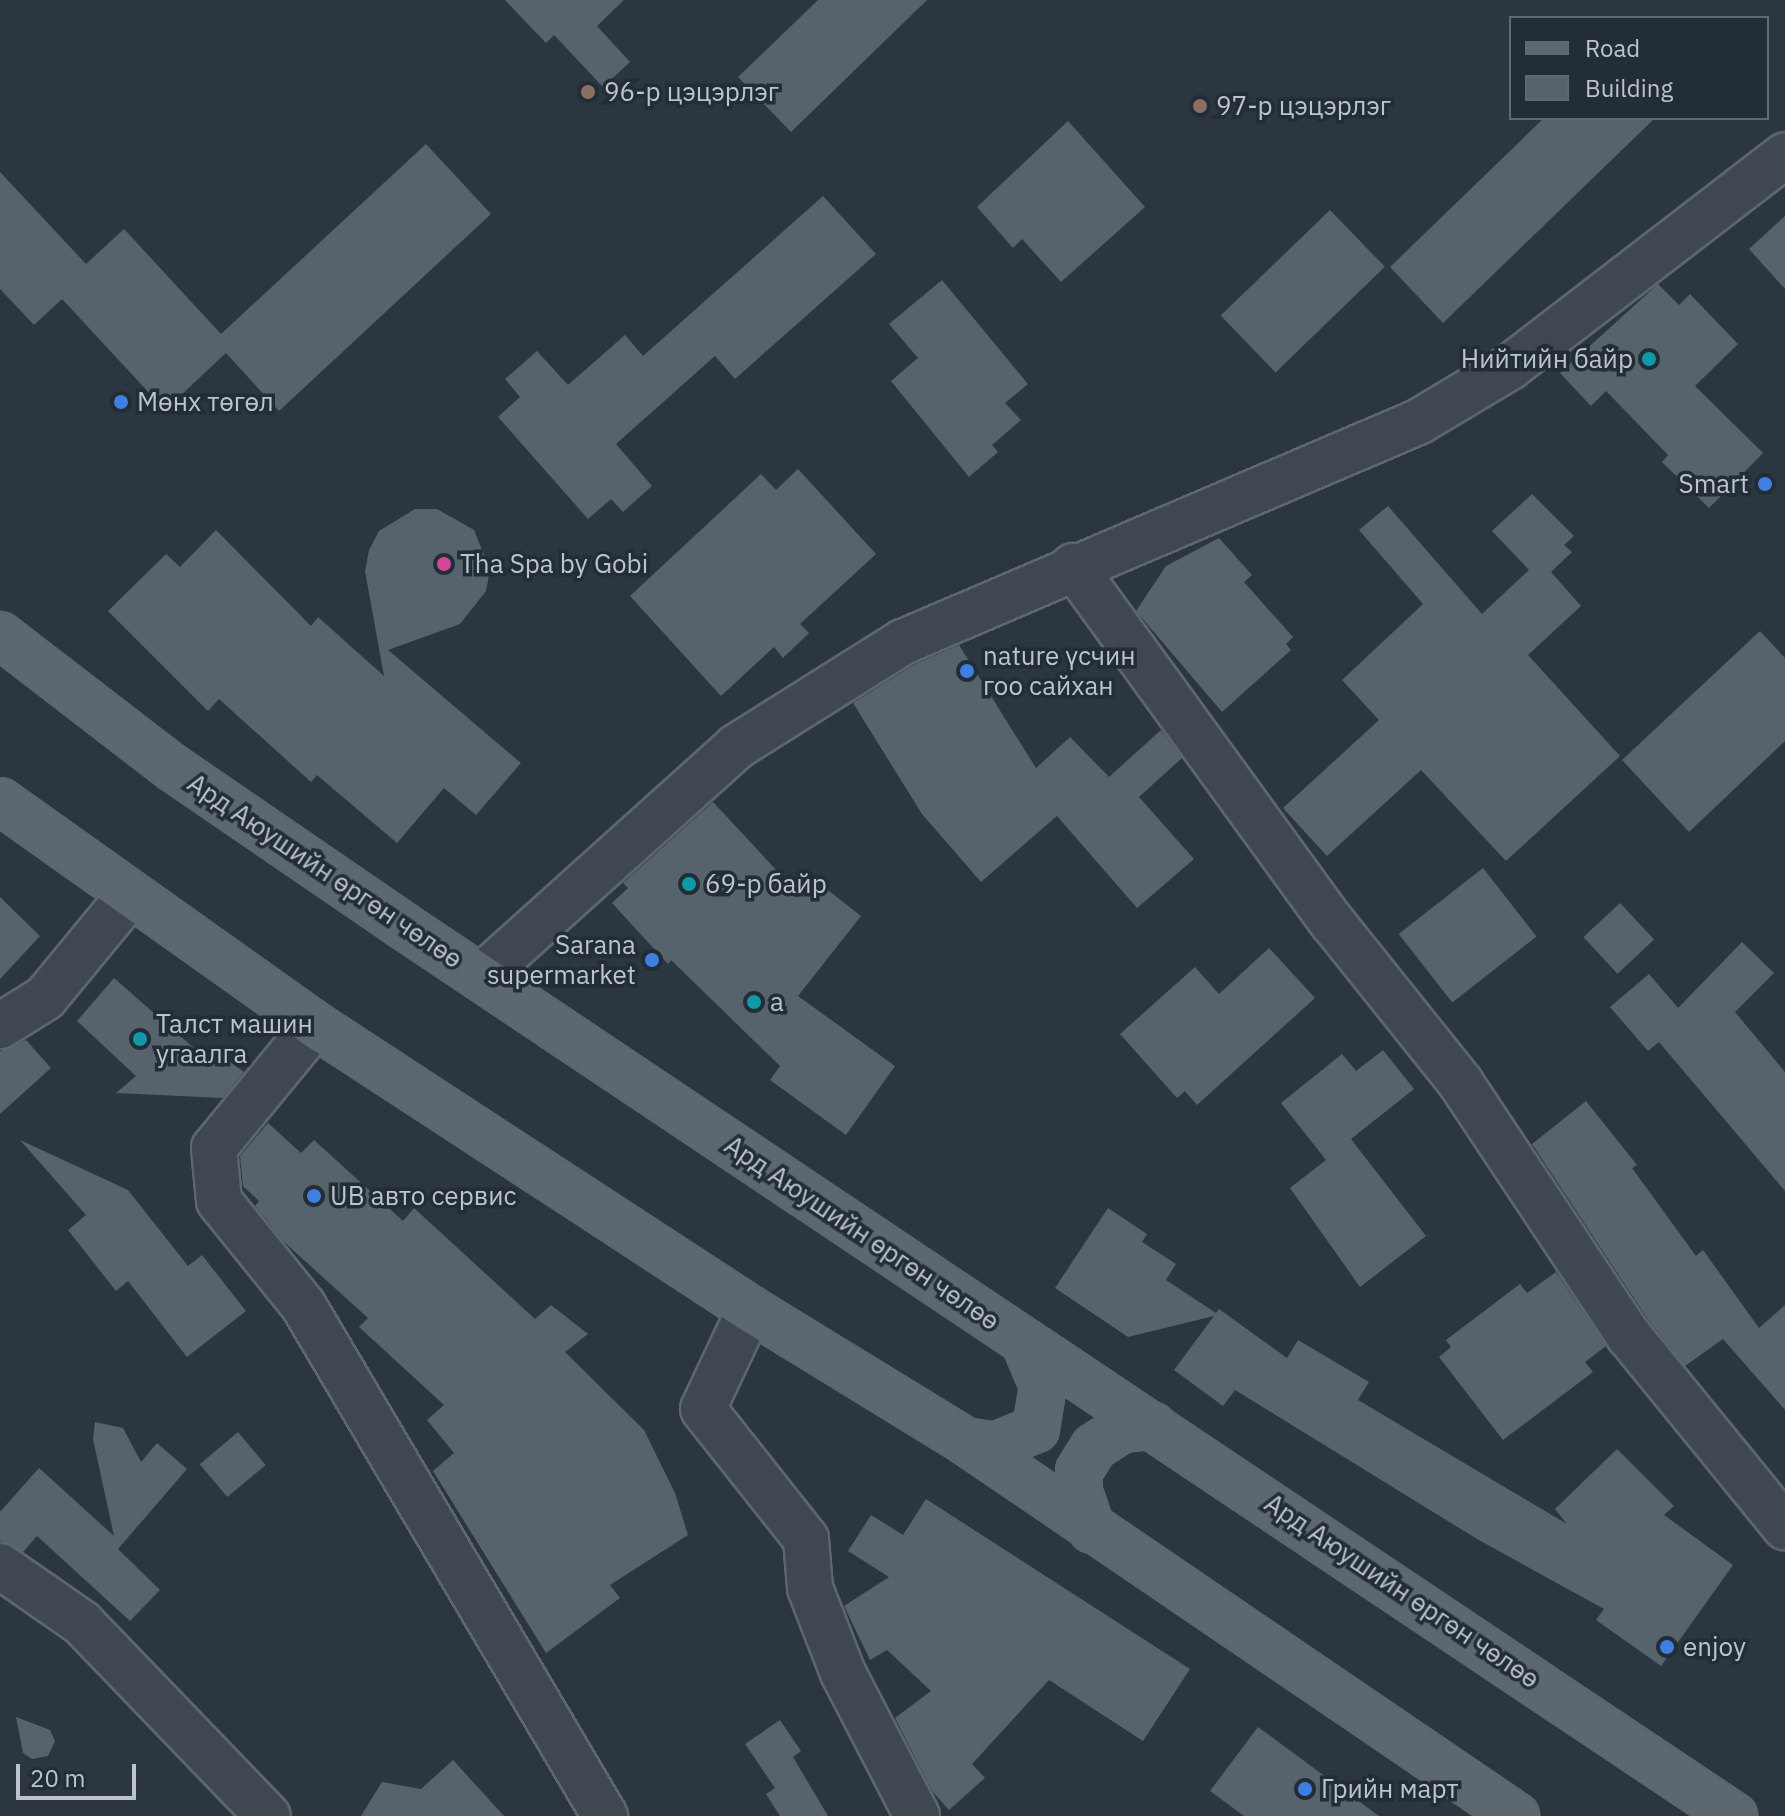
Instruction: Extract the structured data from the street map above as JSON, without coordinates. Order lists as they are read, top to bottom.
{
  "streets": {
    "main road": ["Ард Аюушийн өргөн чөлөө"]
  },
  "places": [
    "96-р цэцэрлэг",
    "97-р цэцэрлэг",
    "Нийтийн байр",
    "Мөнх төгөл",
    "Smart",
    "Tha Spa by Gobi",
    "nature үсчин гоо сайхан",
    "69-р байр",
    "Sarana supermarket",
    "а",
    "Талст машин угаалга",
    "UB авто сервис",
    "enjoy",
    "Грийн март"
  ],
  "legend": ["Road", "Building"],
  "scale_bar": "20 m"
}
